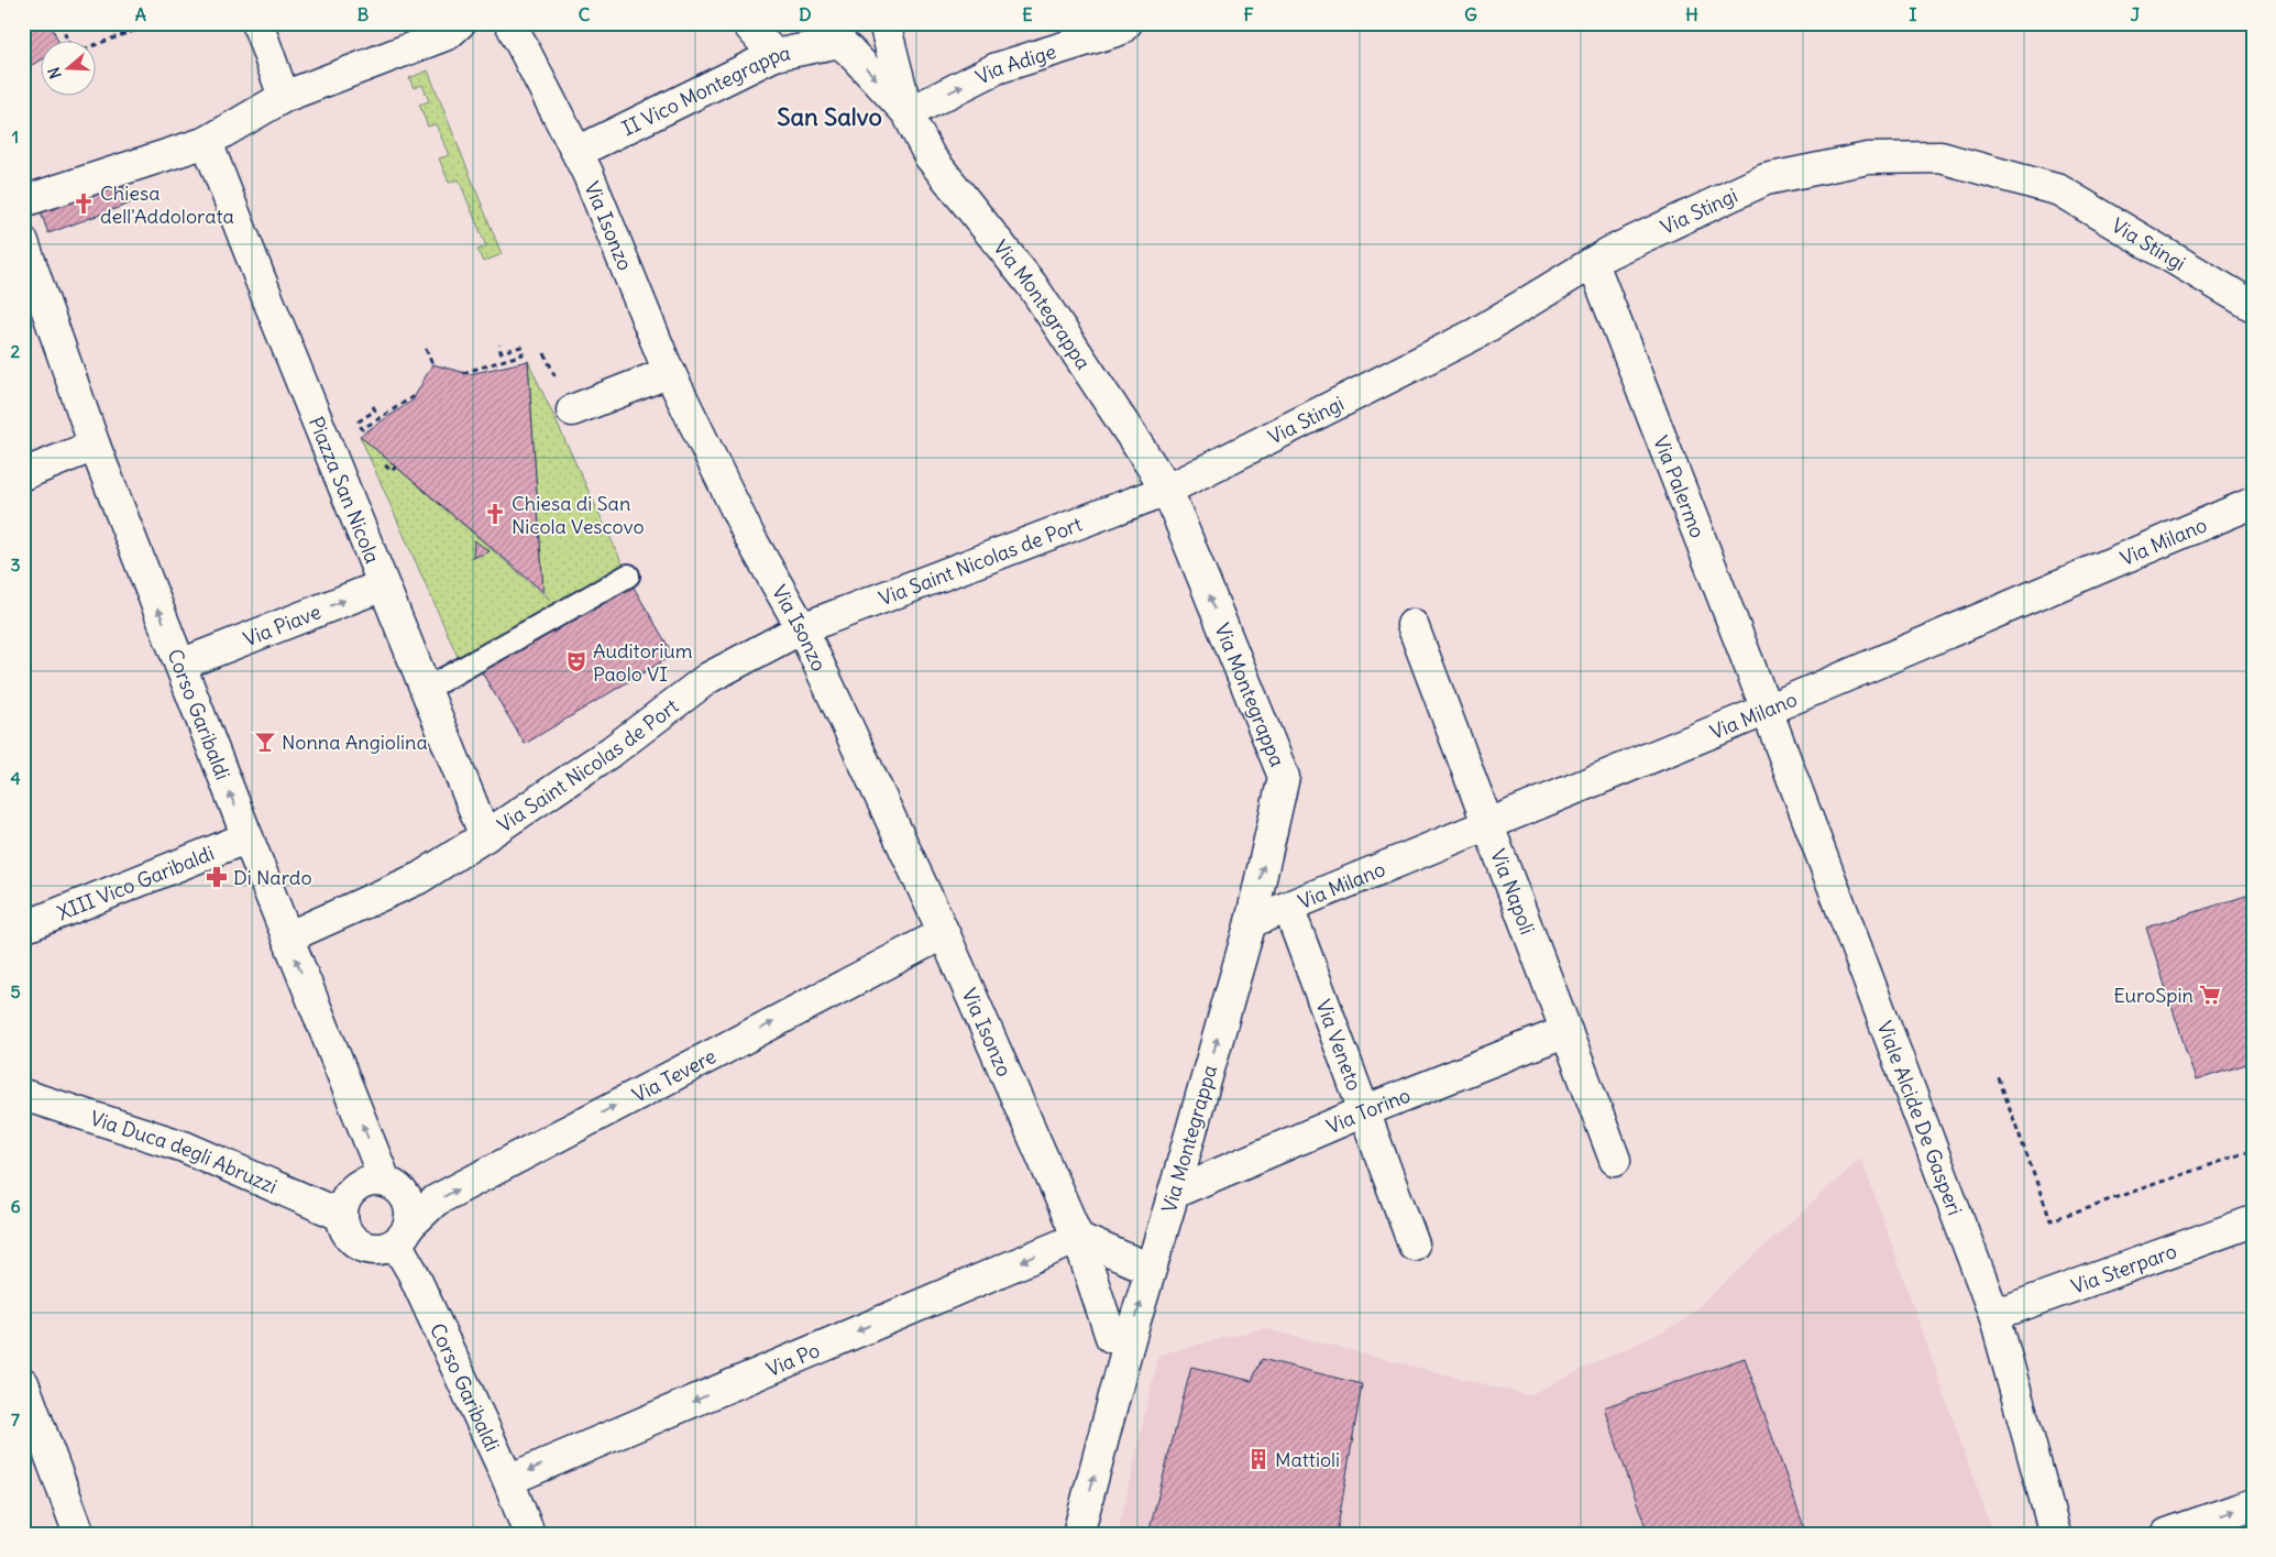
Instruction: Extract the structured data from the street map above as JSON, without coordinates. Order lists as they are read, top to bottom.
{
  "streets": {
    "street": [
      "Via Adige",
      "II Vico Montegrappa",
      "Via Stingi",
      "Via Isonzo",
      "Via Montegrappa",
      "Via Palermo",
      "Piazza San Nicola",
      "Via Milano",
      "Via Saint Nicolas de Port",
      "Via Piave",
      "Corso Garibaldi",
      "XIII Vico Garibaldi",
      "Via Napoli",
      "Via Veneto",
      "Via Tevere",
      "Via Torino",
      "Viale Alcide De Gasperi",
      "Via Duca degli Abruzzi",
      "Via Sterparo",
      "Via Po"
    ]
  },
  "crossings": [
    ["Via Adige", "Via Montegrappa"],
    ["II Vico Montegrappa", "Via Isonzo"],
    ["Via Stingi", "Via Montegrappa"],
    ["Via Stingi", "Via Palermo"],
    ["Via Stingi", "Via Saint Nicolas de Port"],
    ["Via Isonzo", "Via Montegrappa"],
    ["Via Isonzo", "Via Saint Nicolas de Port"],
    ["Via Isonzo", "Via Tevere"],
    ["Via Isonzo", "Via Po"],
    ["Via Montegrappa", "Via Milano"],
    ["Via Montegrappa", "Via Saint Nicolas de Port"],
    ["Via Montegrappa", "Via Torino"],
    ["Via Palermo", "Via Milano"],
    ["Via Palermo", "Viale Alcide De Gasperi"],
    ["Piazza San Nicola", "Via Saint Nicolas de Port"],
    ["Piazza San Nicola", "Via Piave"],
    ["Via Milano", "Via Napoli"],
    ["Via Milano", "Via Veneto"],
    ["Via Milano", "Viale Alcide De Gasperi"],
    ["Via Saint Nicolas de Port", "Corso Garibaldi"],
    ["Via Piave", "Corso Garibaldi"],
    ["Corso Garibaldi", "XIII Vico Garibaldi"],
    ["Corso Garibaldi", "Via Tevere"],
    ["Corso Garibaldi", "Via Duca degli Abruzzi"],
    ["Corso Garibaldi", "Via Po"],
    ["Via Napoli", "Via Torino"],
    ["Via Veneto", "Via Torino"],
    ["Via Tevere", "Via Duca degli Abruzzi"],
    ["Viale Alcide De Gasperi", "Via Sterparo"]
  ],
  "one_way": [
    "Via Adige",
    "Via Montegrappa",
    "Via Piave",
    "Corso Garibaldi",
    "Via Tevere",
    "Via Po"
  ],
  "districts": ["San Salvo"],
  "places": {
    "church": ["Chiesa dell'Addolorata", "Chiesa di San Nicola Vescovo"],
    "theatre": ["Auditorium Paolo VI"],
    "bar": ["Nonna Angiolina"],
    "pharmacy": ["Di Nardo"],
    "supermarket": ["EuroSpin"],
    "building": ["Mattioli"]
  },
  "north": "left",
  "grid": {
    "columns": [
      "A",
      "B",
      "C",
      "D",
      "E",
      "F",
      "G",
      "H",
      "I",
      "J"
    ],
    "rows": [
      "1",
      "2",
      "3",
      "4",
      "5",
      "6",
      "7"
    ]
  }
}
